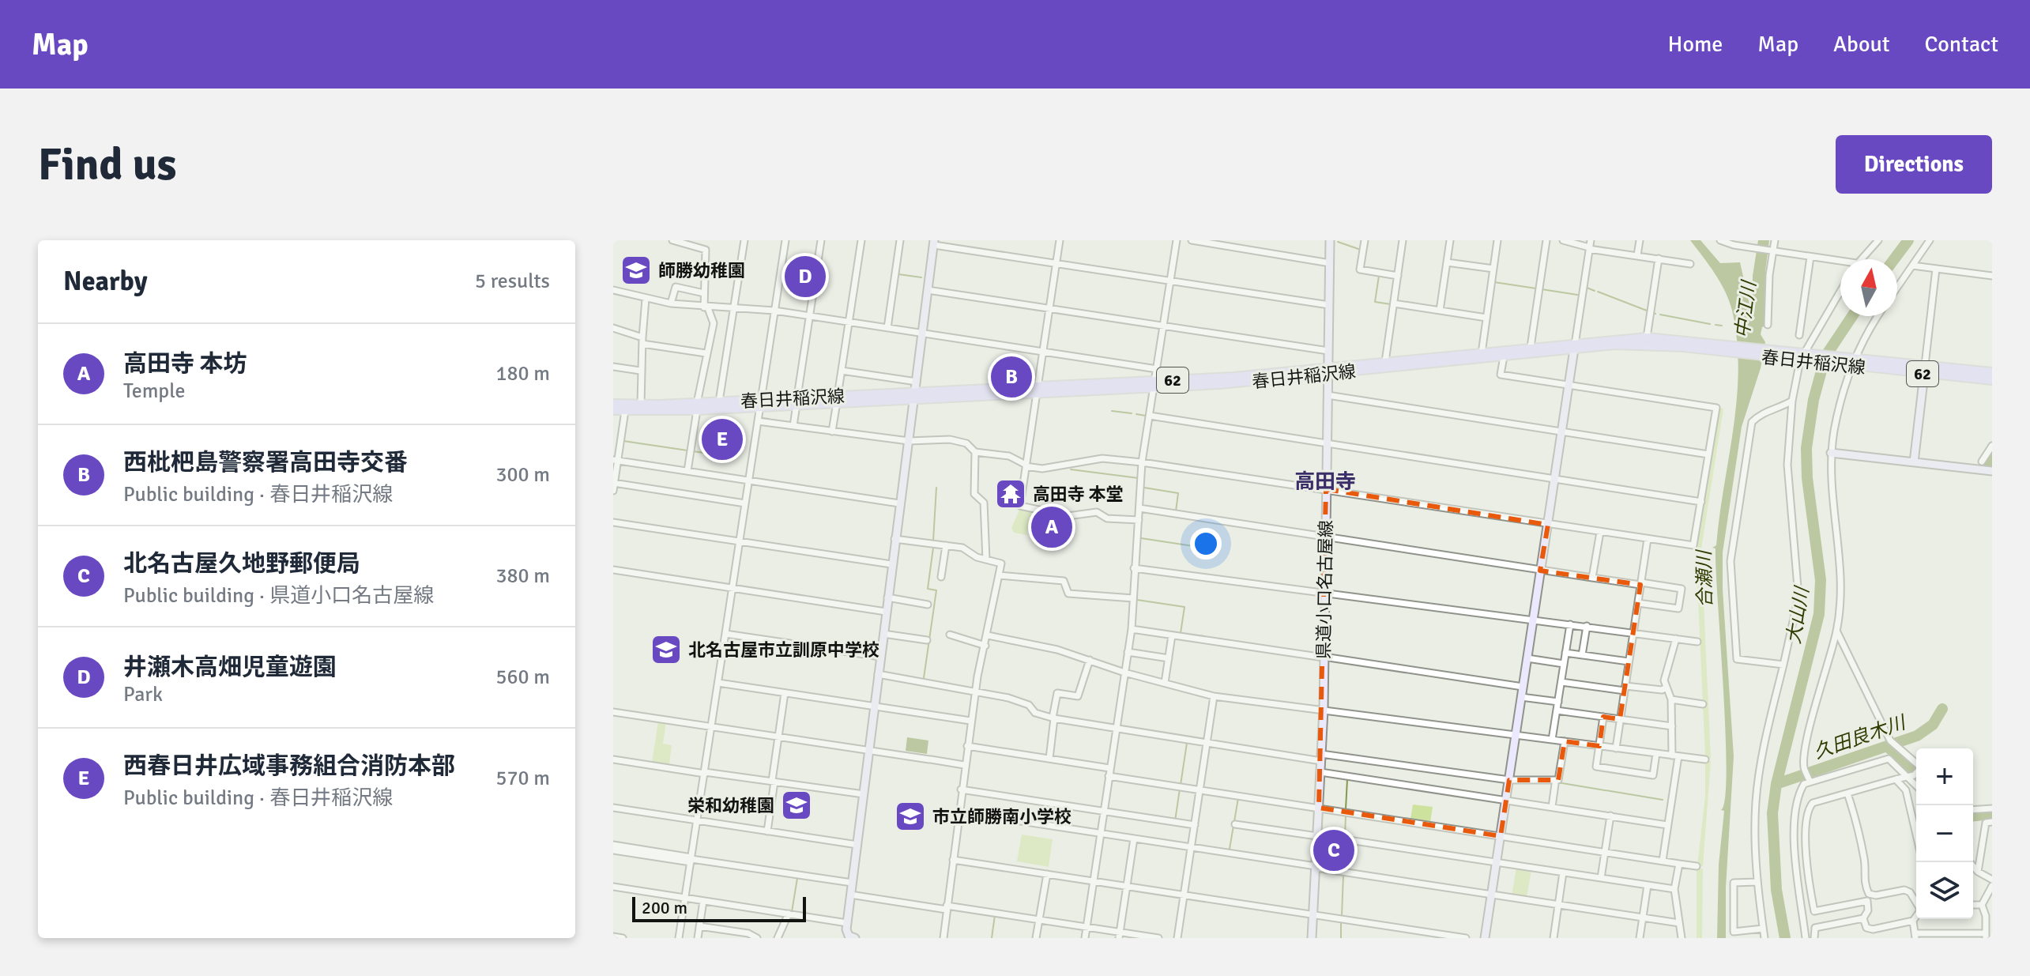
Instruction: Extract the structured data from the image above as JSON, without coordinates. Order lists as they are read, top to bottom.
{
  "streets": {
    "main road": ["春日井稲沢線", "62"],
    "street": ["県道小口名古屋線"]
  },
  "crossings": [
    ["春日井稲沢線", "県道小口名古屋線"]
  ],
  "districts": ["高田寺"],
  "water": [
    "中江川",
    "合瀬川",
    "大山川",
    "久田良木川"
  ],
  "places": {
    "school or university": [
      "師勝幼稚園",
      "北名古屋市立訓原中学校",
      "栄和幼稚園",
      "市立師勝南小学校"
    ],
    "temple": ["高田寺 本堂"]
  },
  "scale_bar": "200 m",
  "north": "top",
  "page": {
    "header": "Map",
    "nav": [
      "Home",
      "Map",
      "About",
      "Contact"
    ],
    "buttons": "Directions",
    "title": "Find us",
    "heading": ["Nearby", "5 results"],
    "pins": [
      "D",
      "B",
      "E",
      "A",
      "C"
    ],
    "list": [
      {
        "mark": "A",
        "name": "高田寺 本坊",
        "note": "Temple",
        "value": "180 m"
      },
      {
        "mark": "B",
        "name": "西枇杷島警察署高田寺交番",
        "note": "Public building · 春日井稲沢線",
        "value": "300 m"
      },
      {
        "mark": "C",
        "name": "北名古屋久地野郵便局",
        "note": "Public building · 県道小口名古屋線",
        "value": "380 m"
      },
      {
        "mark": "D",
        "name": "井瀬木高畑児童遊園",
        "note": "Park",
        "value": "560 m"
      },
      {
        "mark": "E",
        "name": "西春日井広域事務組合消防本部",
        "note": "Public building · 春日井稲沢線",
        "value": "570 m"
      }
    ],
    "map_buttons": ["+", "−"],
    "scale": "200 m"
  }
}
